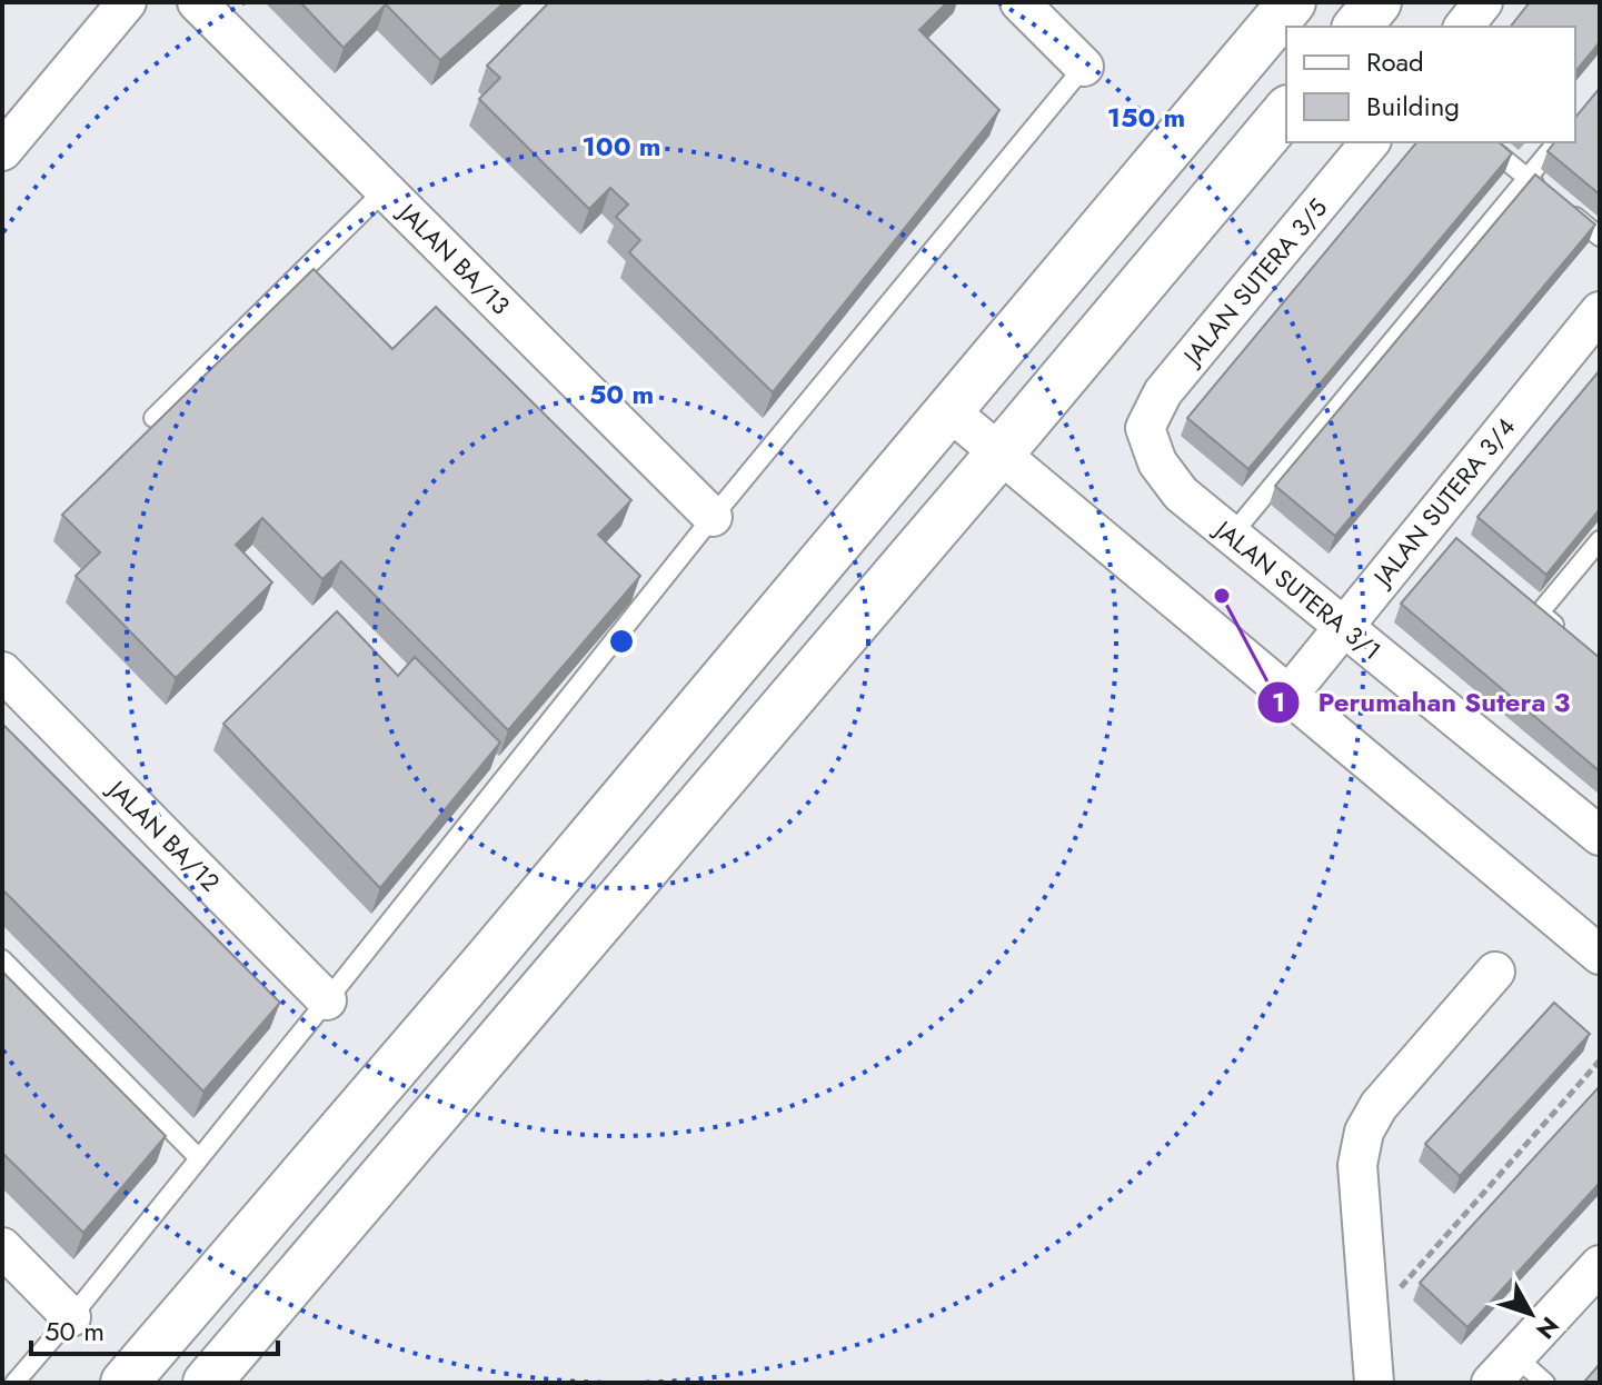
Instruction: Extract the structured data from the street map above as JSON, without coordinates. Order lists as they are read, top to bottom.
{
  "streets": {
    "street": [
      "JALAN BA/13",
      "JALAN SUTERA 3/5",
      "JALAN SUTERA 3/4",
      "JALAN SUTERA 3/1",
      "JALAN BA/12"
    ]
  },
  "crossings": [
    ["JALAN SUTERA 3/5", "JALAN SUTERA 3/1"],
    ["JALAN SUTERA 3/4", "JALAN SUTERA 3/1"]
  ],
  "places": ["Perumahan Sutera 3"],
  "legend": ["Road", "Building"],
  "scale_bar": "50 m",
  "north": "bottom right",
  "rings": ["150 m", "100 m", "50 m"]
}
